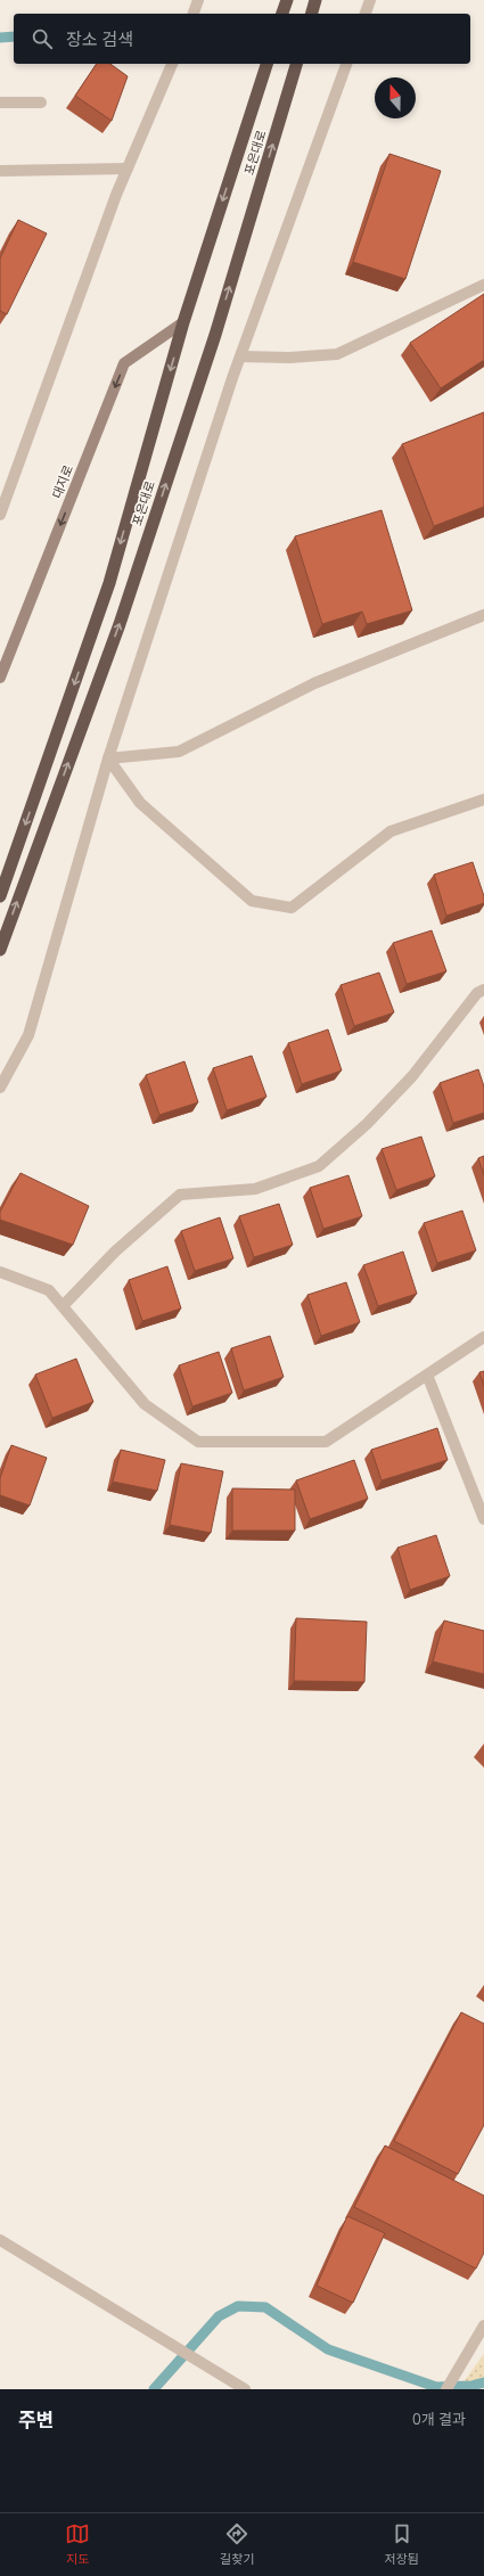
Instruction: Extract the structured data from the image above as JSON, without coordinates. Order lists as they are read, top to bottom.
{
  "streets": {
    "highway": ["포은대로"],
    "main road": ["대지로"]
  },
  "crossings": [
    ["포은대로", "대지로"]
  ],
  "one_way": ["대지로"],
  "north": "top",
  "page": {
    "search": "장소 검색",
    "heading": ["주변", "0개 결과"],
    "nav": ["지도", "길찾기", "저장됨"]
  }
}
